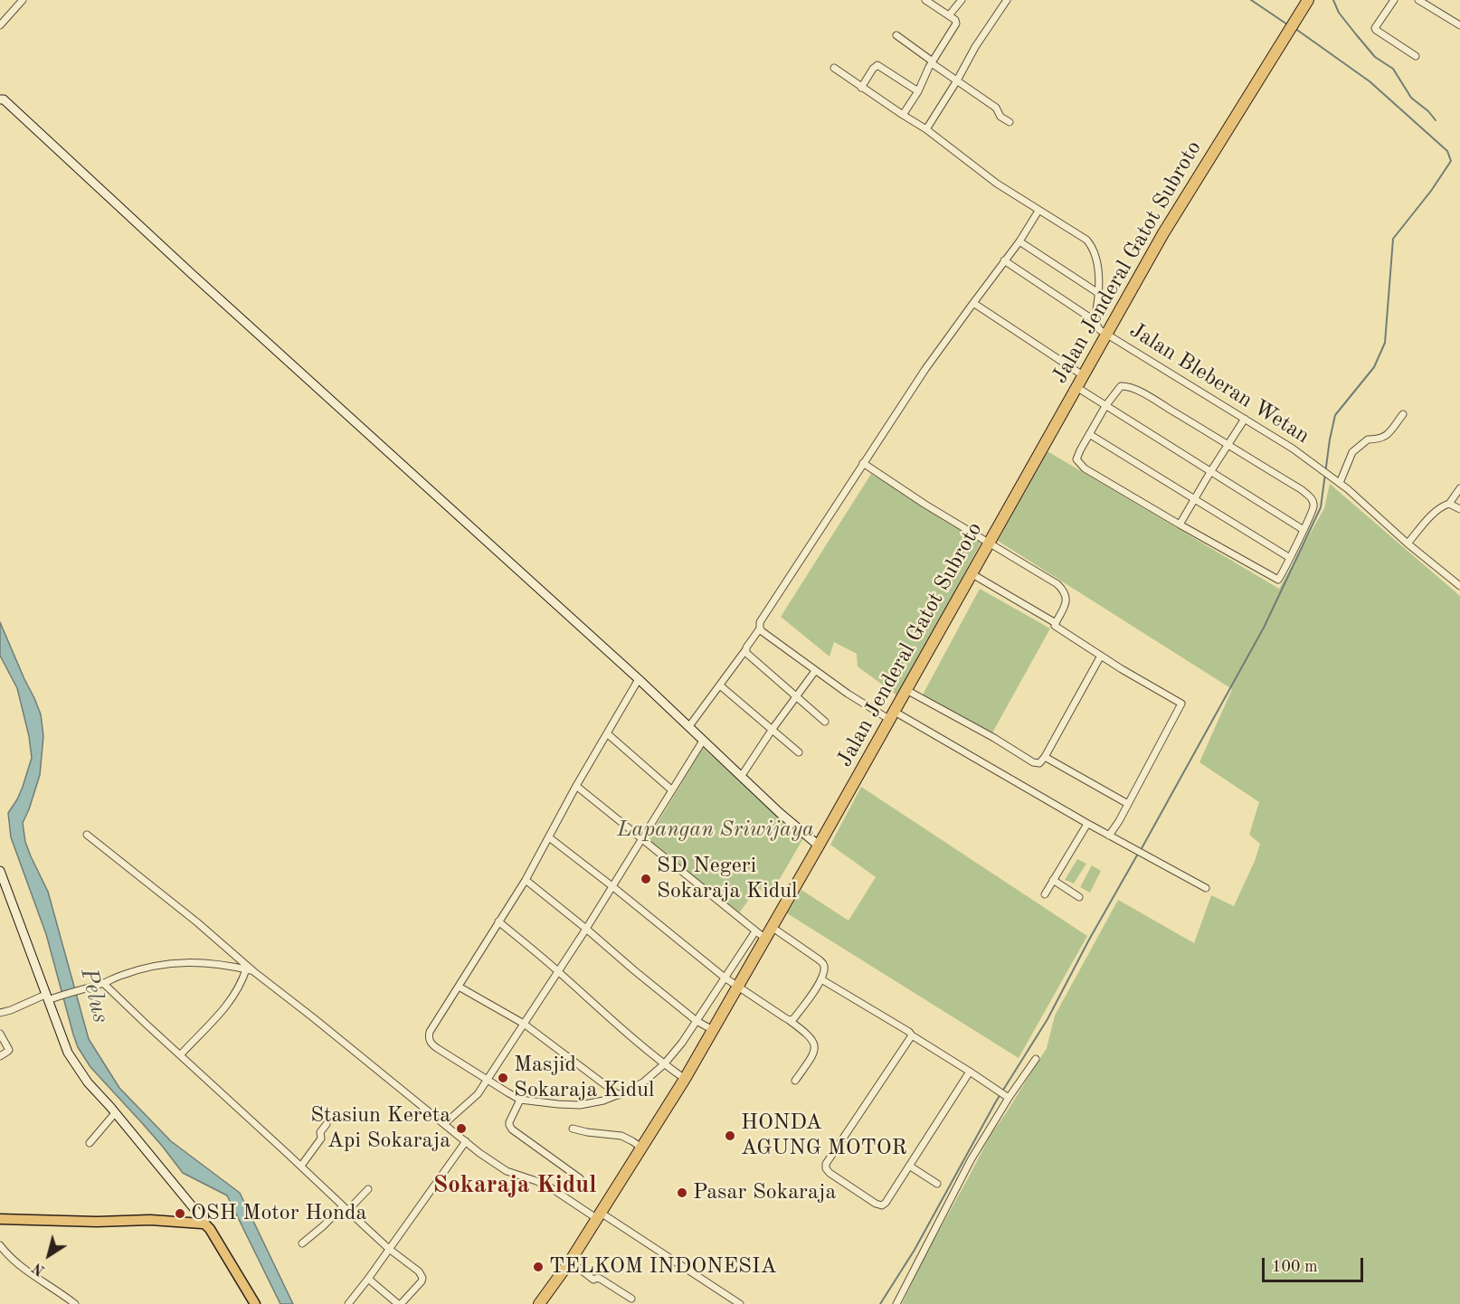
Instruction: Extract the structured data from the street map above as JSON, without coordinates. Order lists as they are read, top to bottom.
{
  "streets": {
    "highway": ["Jalan Jenderal Gatot Subroto"],
    "street": ["Jalan Bleberan Wetan"]
  },
  "crossings": [
    ["Jalan Jenderal Gatot Subroto", "Jalan Bleberan Wetan"]
  ],
  "districts": ["Sokaraja Kidul"],
  "water": ["Pelus"],
  "parks": ["Lapangan Sriwijaya"],
  "places": [
    "SD Negeri Sokaraja Kidul",
    "Masjid Sokaraja Kidul",
    "Stasiun Kereta Api Sokaraja",
    "HONDA AGUNG MOTOR",
    "Pasar Sokaraja",
    "OSH Motor Honda",
    "TELKOM INDONESIA"
  ],
  "scale_bar": "100 m",
  "north": "bottom left"
}
